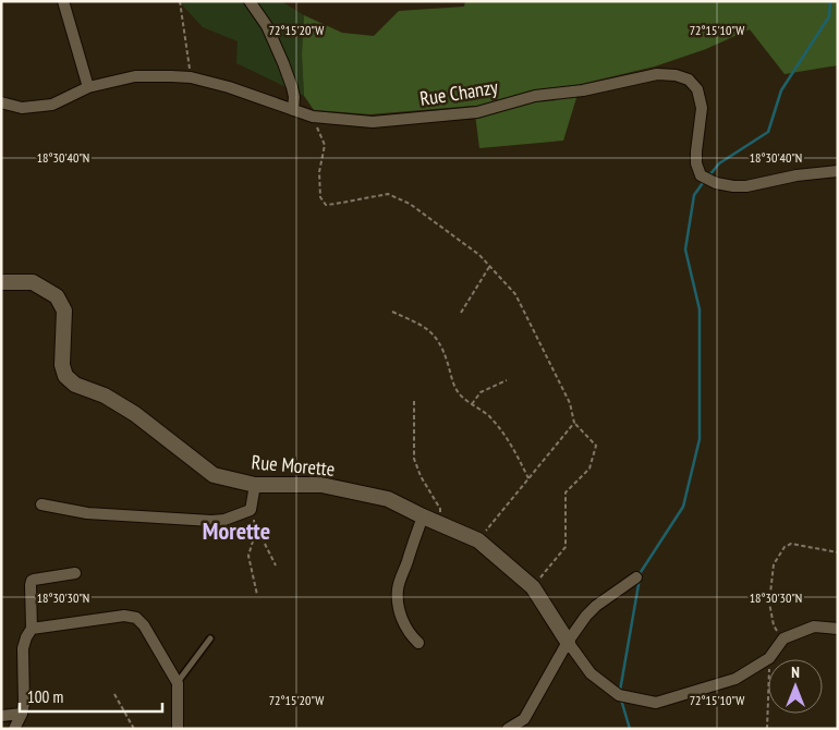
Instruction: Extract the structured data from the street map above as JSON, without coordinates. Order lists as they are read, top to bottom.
{
  "streets": {
    "street": ["Rue Chanzy", "Rue Morette"]
  },
  "districts": ["Morette"],
  "scale_bar": "100 m",
  "north": "top",
  "coordinates": [
    "72°15'20\"W",
    "72°15'10\"W",
    "18°30'40\"N",
    "18°30'30\"N"
  ]
}
